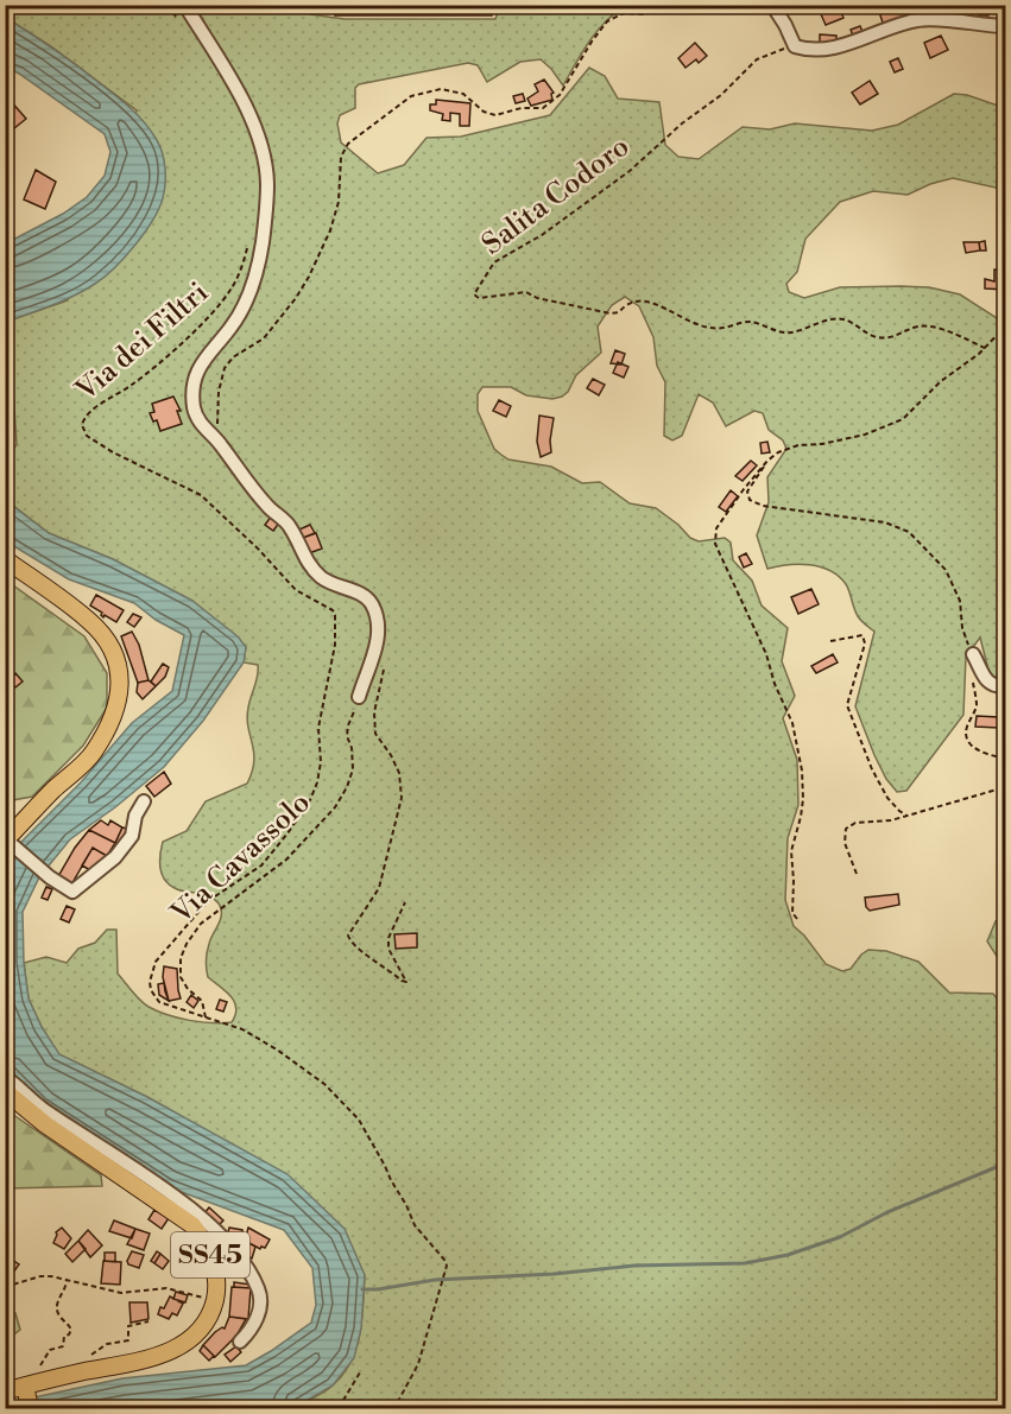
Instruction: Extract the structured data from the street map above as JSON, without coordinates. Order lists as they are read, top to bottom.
{
  "streets": {
    "main road": ["SS45"],
    "path": ["Salita Codoro", "Via dei Filtri", "Via Cavassolo"]
  },
  "crossings": [
    ["Via dei Filtri", "Via Cavassolo"]
  ]
}
